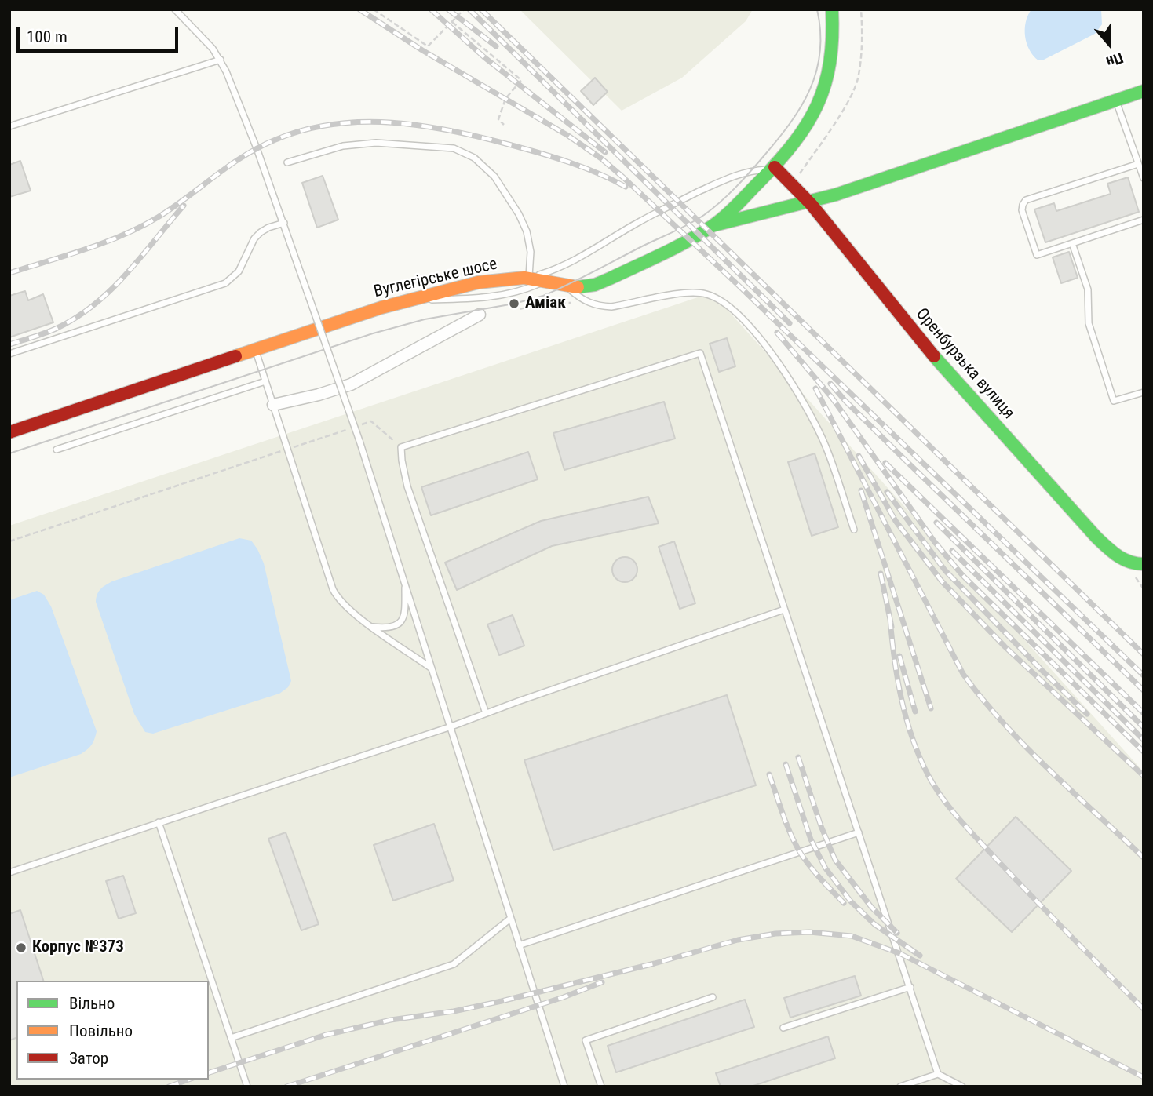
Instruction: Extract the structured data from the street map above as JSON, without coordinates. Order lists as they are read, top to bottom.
{
  "streets": {
    "street": ["Вуглегірське шосе", "Оренбурзька вулиця"]
  },
  "crossings": [
    ["Вуглегірське шосе", "Оренбурзька вулиця"]
  ],
  "places": ["Аміак", "Корпус №373"],
  "legend": ["Вільно", "Повільно", "Затор"],
  "scale_bar": "100 m",
  "north": "bottom"
}
